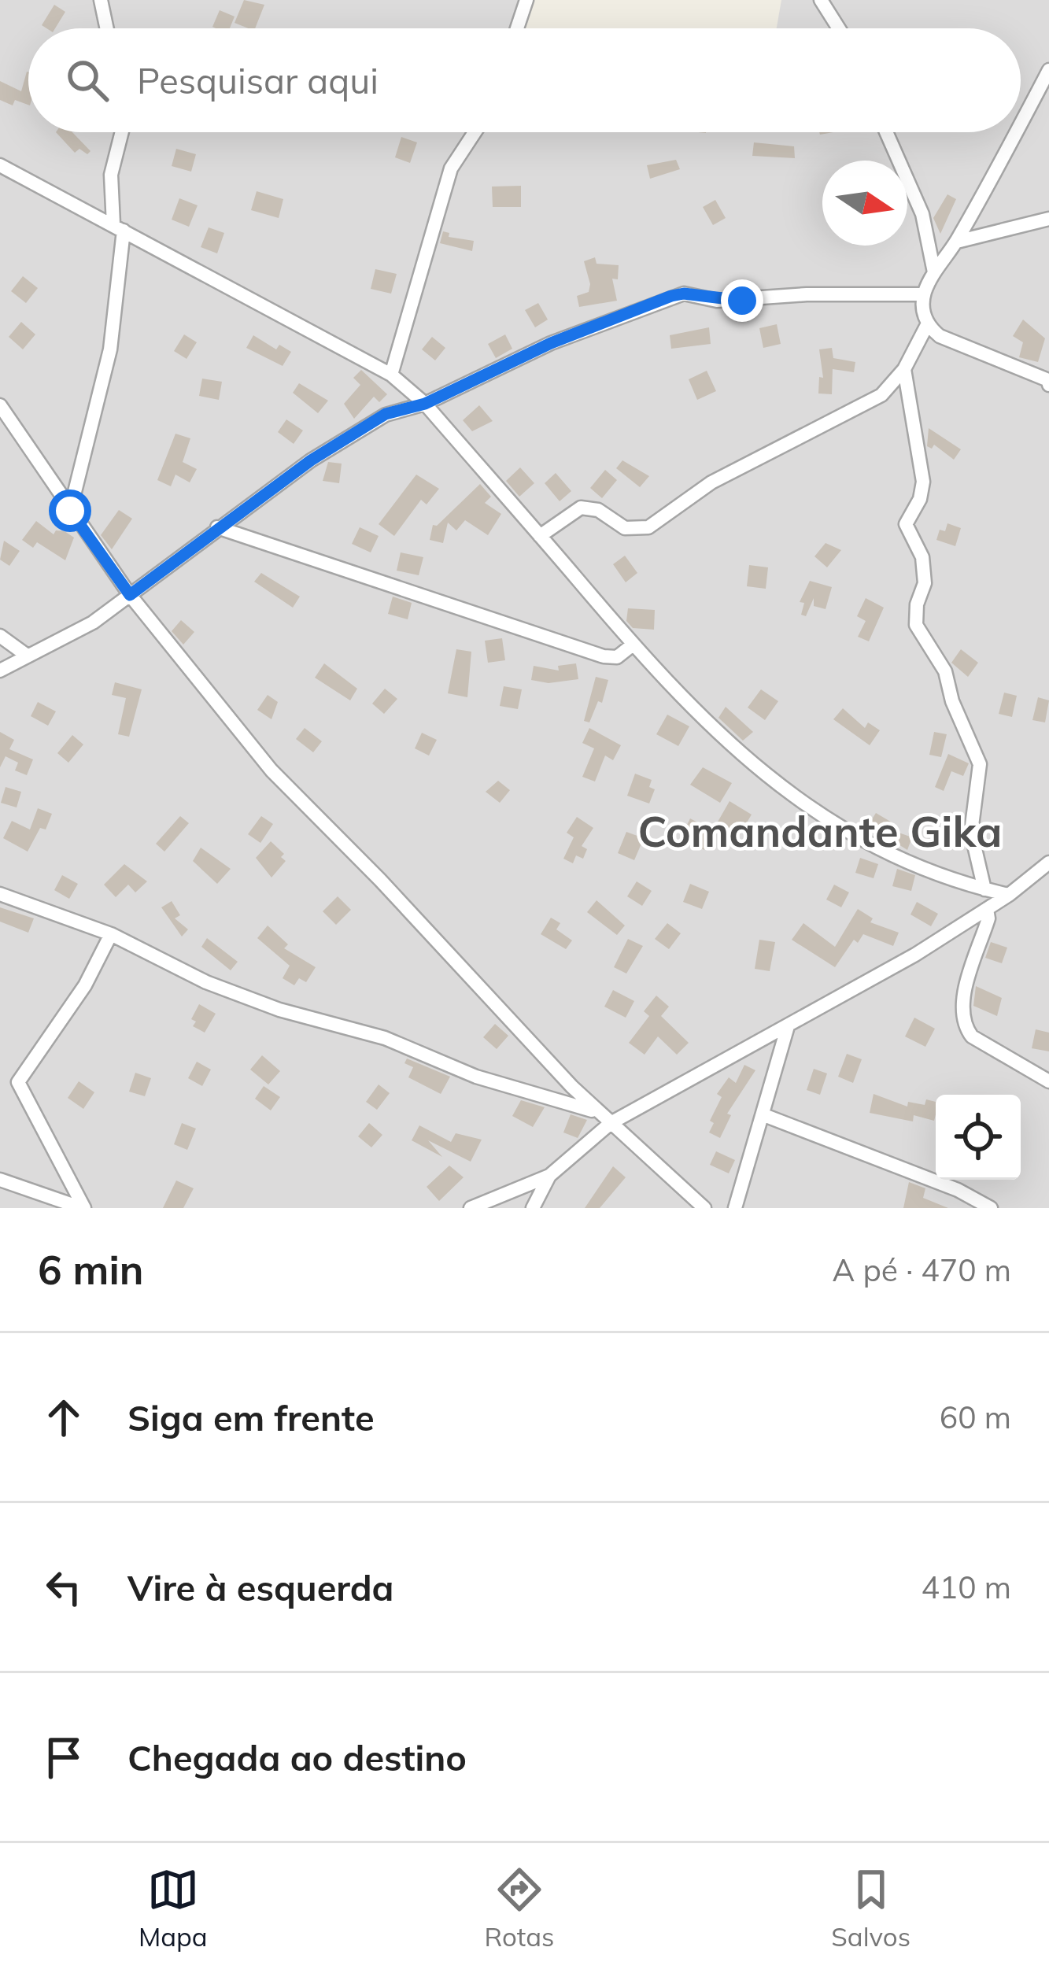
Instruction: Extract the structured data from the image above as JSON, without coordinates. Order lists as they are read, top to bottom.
{
  "districts": ["Comandante Gika"],
  "north": "right",
  "page": {
    "search": "Pesquisar aqui",
    "heading": ["6 min", "A pé · 470 m"],
    "list": [
      ["Siga em frente", "60 m"],
      ["Vire à esquerda", "410 m"],
      "Chegada ao destino"
    ],
    "nav": ["Mapa", "Rotas", "Salvos"]
  }
}
